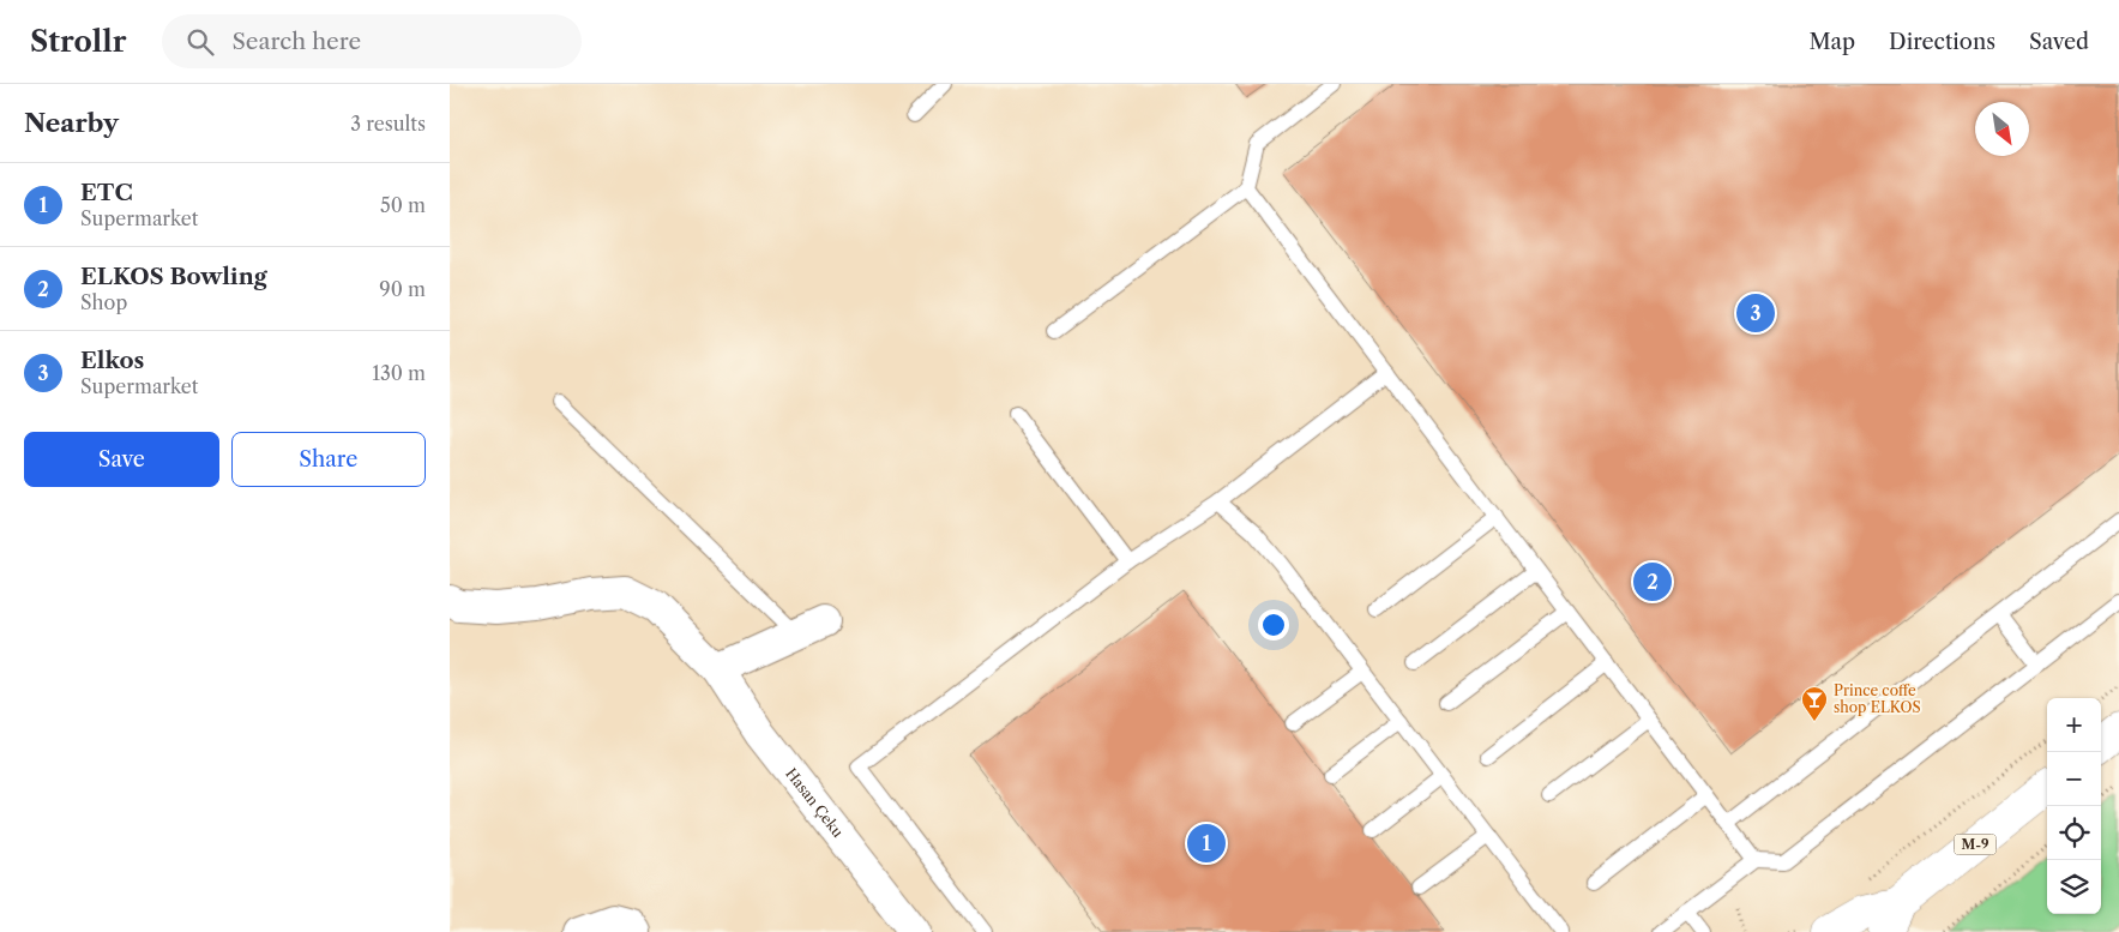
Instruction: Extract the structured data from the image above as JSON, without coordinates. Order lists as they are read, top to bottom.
{
  "streets": {
    "main road": ["M-9"],
    "street": ["Hasan Çeku"]
  },
  "places": {
    "bar": ["Prince coffe shop ELKOS"]
  },
  "north": "bottom right",
  "page": {
    "header": "Strollr",
    "search": "Search here",
    "nav": ["Map", "Directions", "Saved"],
    "heading": ["Nearby", "3 results"],
    "list": [
      {
        "mark": "1",
        "name": "ETC",
        "note": "Supermarket",
        "value": "50 m"
      },
      {
        "mark": "2",
        "name": "ELKOS Bowling",
        "note": "Shop",
        "value": "90 m"
      },
      {
        "mark": "3",
        "name": "Elkos",
        "note": "Supermarket",
        "value": "130 m"
      }
    ],
    "pins": ["3", "2", "1"],
    "buttons": ["Save", "Share"],
    "map_buttons": ["+", "−"]
  }
}
